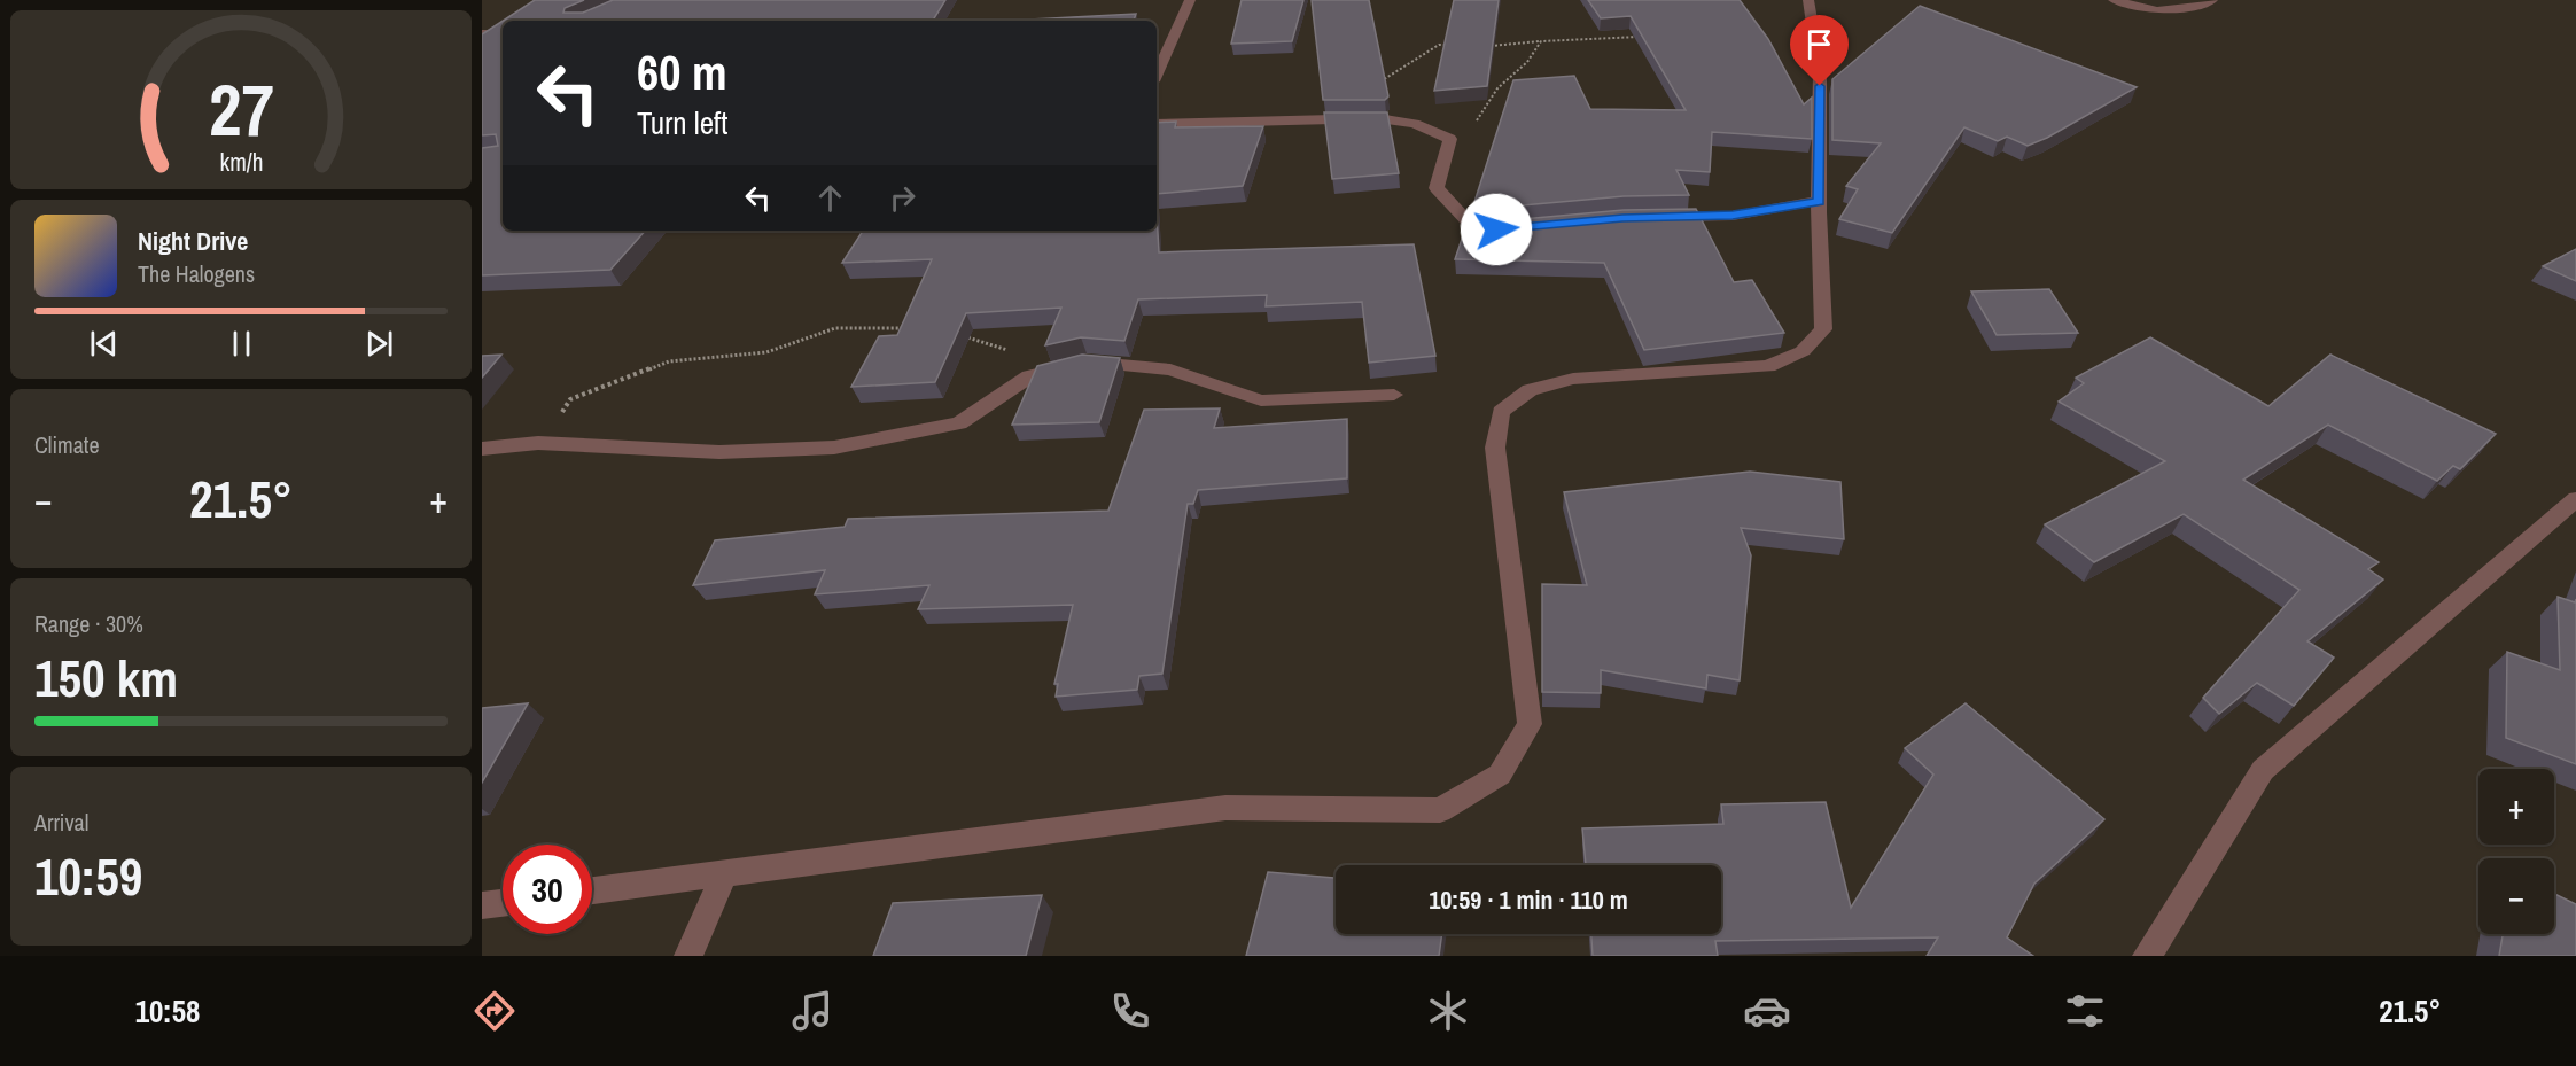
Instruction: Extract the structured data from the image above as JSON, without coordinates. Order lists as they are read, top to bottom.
{
  "page": {
    "turn": ["60 m", "Turn left"],
    "song": ["Night Drive", "The Halogens"],
    "tile": [
      "Climate",
      ["Range · 30%", "150 km"],
      ["Arrival", "10:59"]
    ],
    "heat": ["−", "21.5°", "+"],
    "map_buttons": ["+", "−"],
    "limit": "30",
    "trip": "10:59 · 1 min · 110 m",
    "tabs": ["10:58", "21.5°"],
    "gauge": ["27", "km/h"]
  }
}
